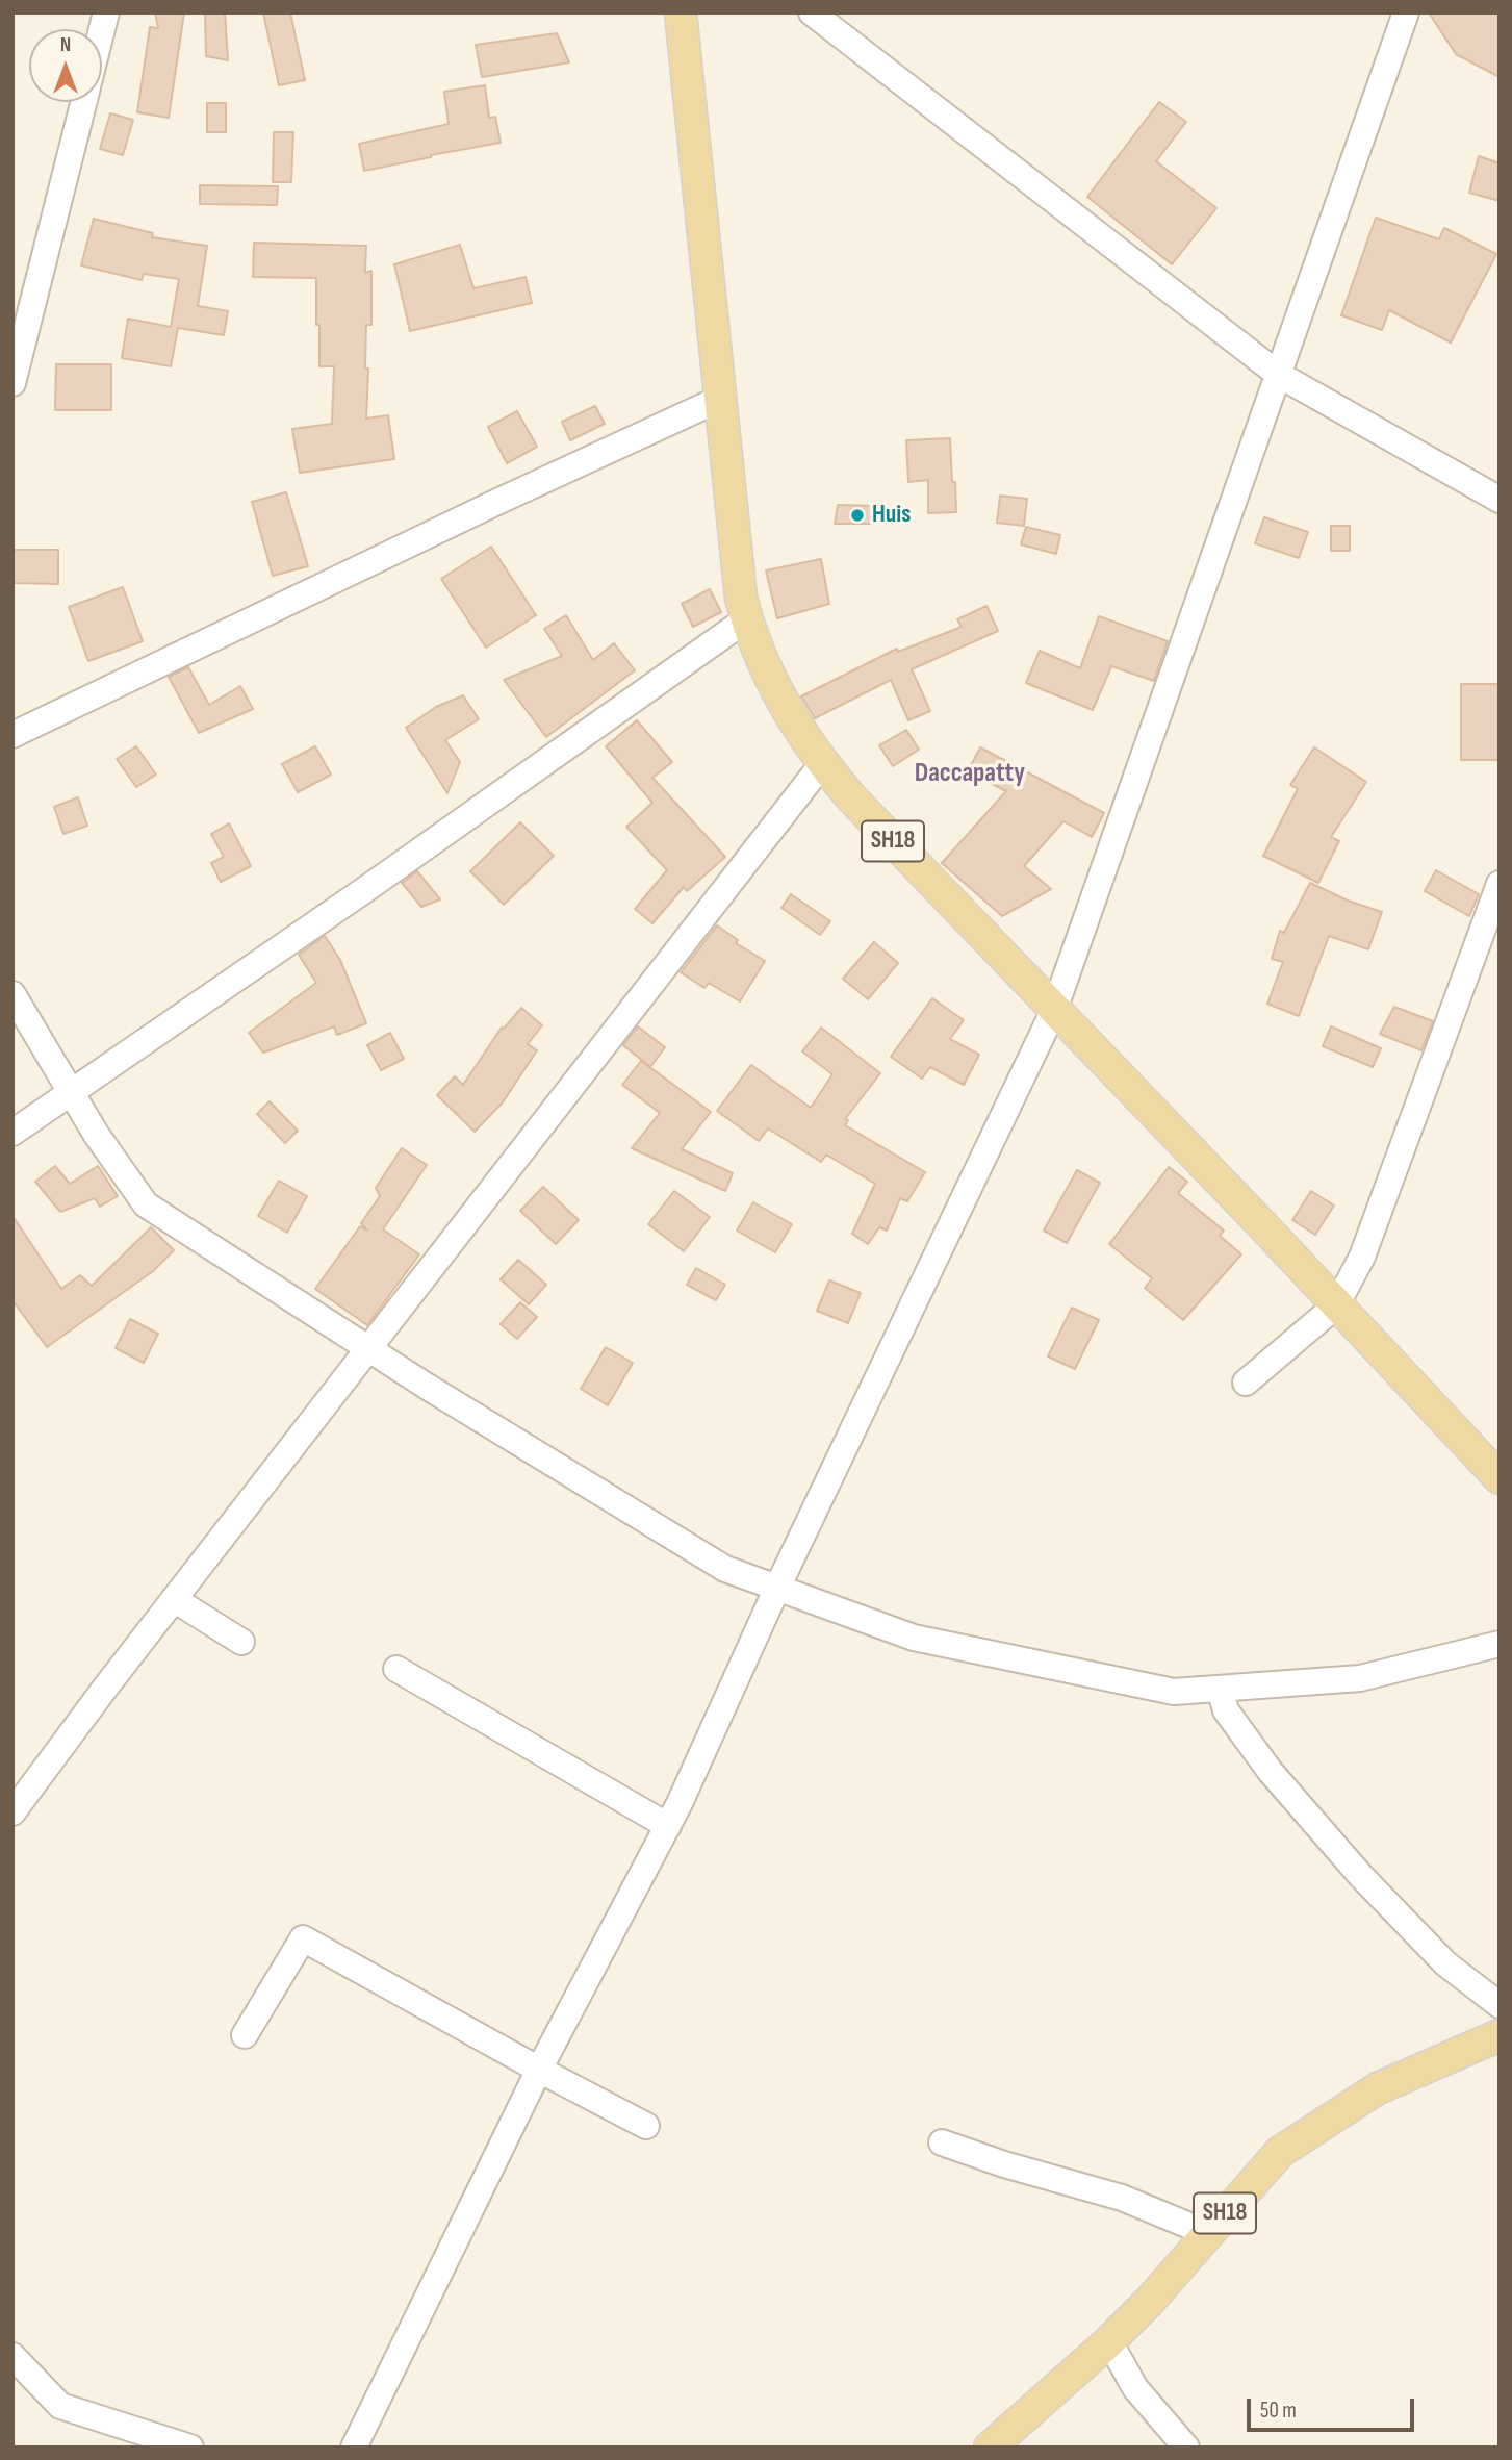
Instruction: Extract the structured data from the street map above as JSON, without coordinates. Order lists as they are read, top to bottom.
{
  "streets": {
    "main road": ["SH18"]
  },
  "districts": ["Daccapatty"],
  "places": ["Huis"],
  "scale_bar": "50 m",
  "north": "top"
}
